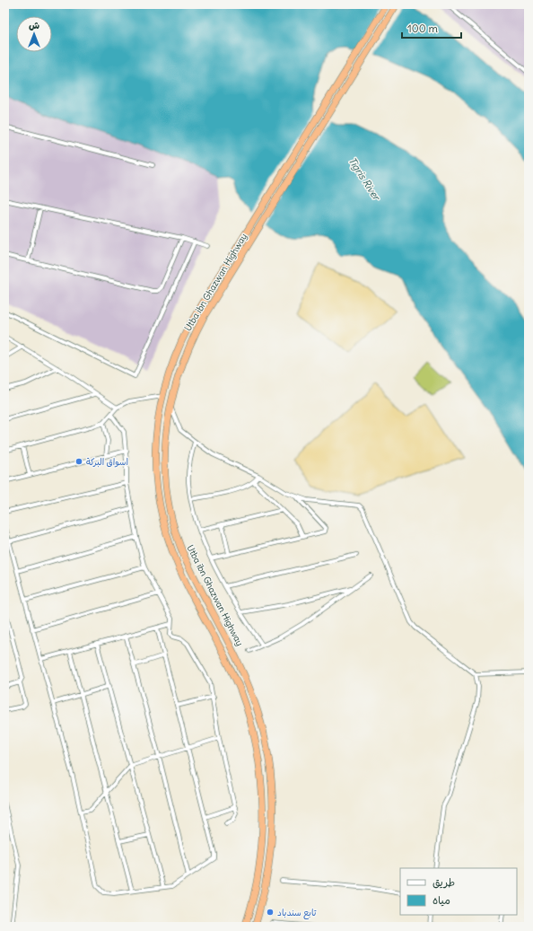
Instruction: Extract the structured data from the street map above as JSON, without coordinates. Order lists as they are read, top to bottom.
{
  "streets": {
    "highway": ["Utba ibn Ghazwan Highway"]
  },
  "water": ["Tigris River"],
  "places": ["اسواق البركة", "تابع سندباد"],
  "legend": ["طريق", "مياه"],
  "scale_bar": "100 m",
  "north": "top"
}
